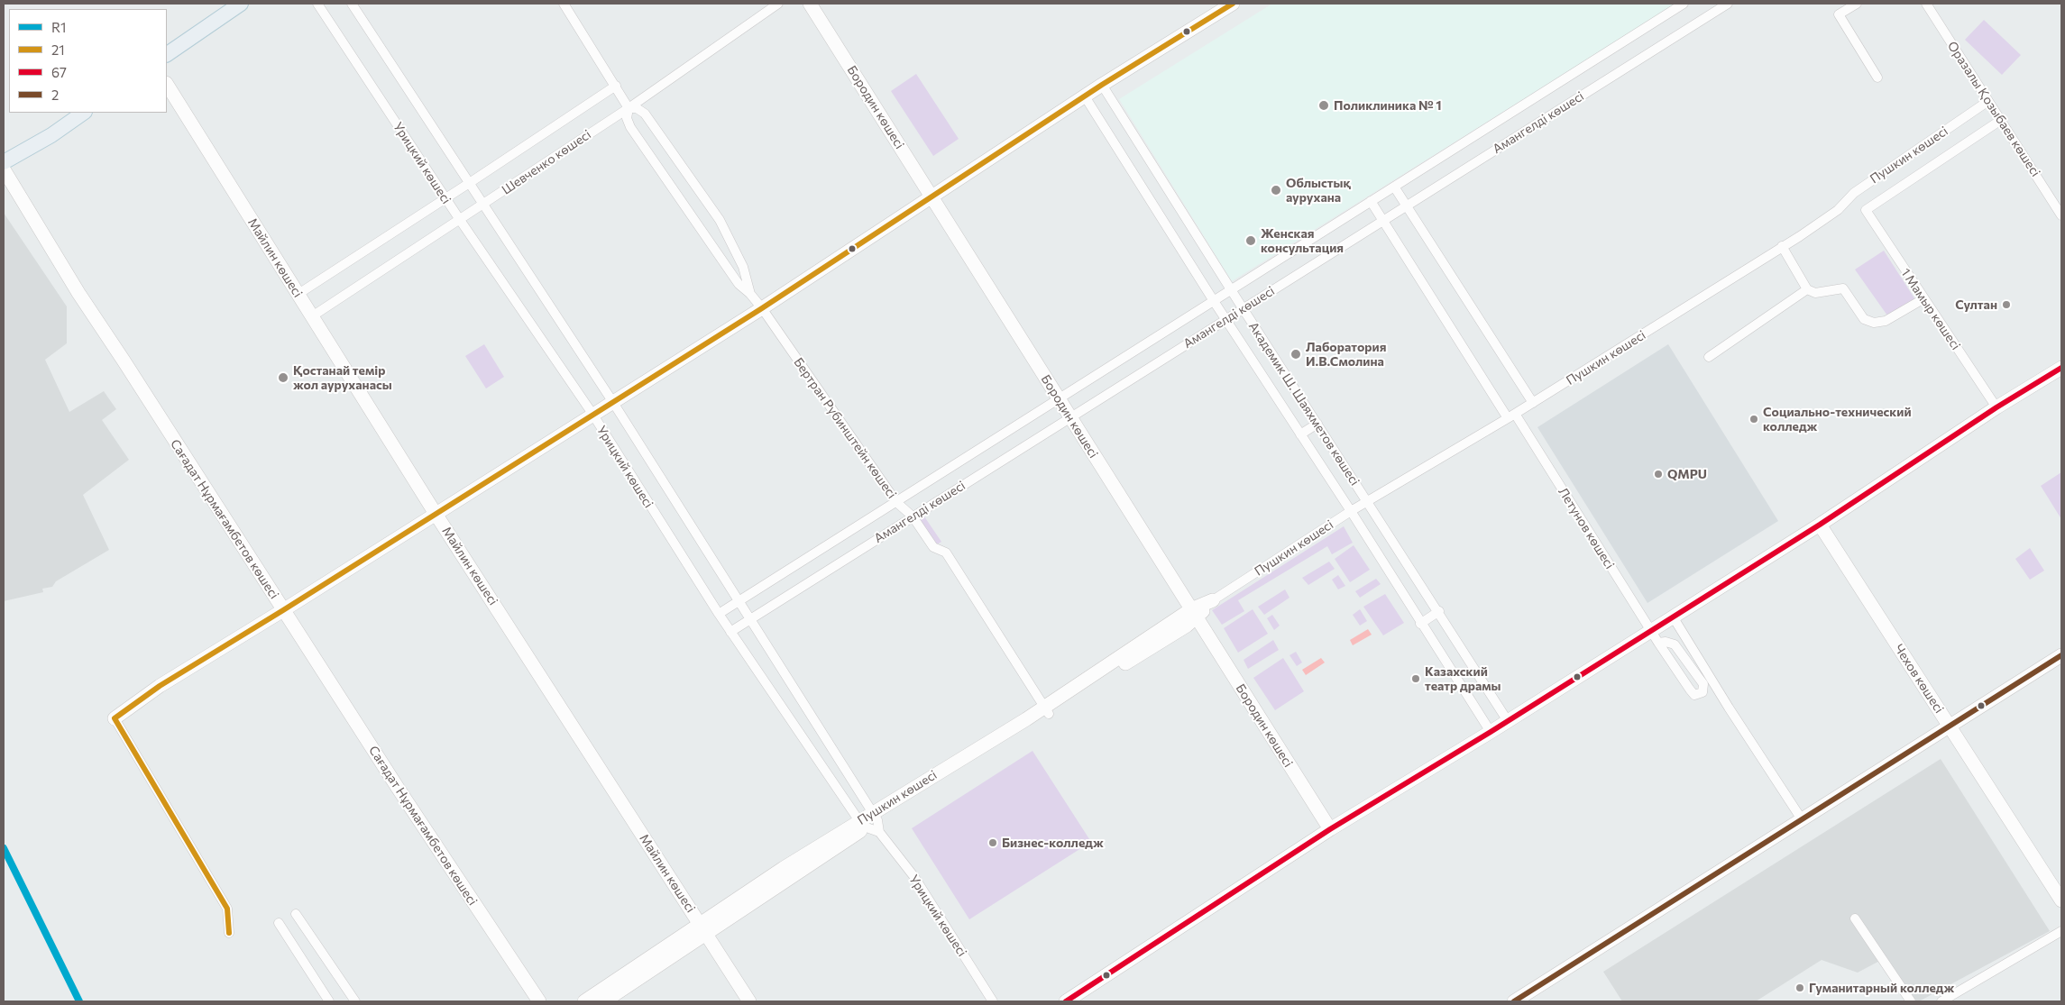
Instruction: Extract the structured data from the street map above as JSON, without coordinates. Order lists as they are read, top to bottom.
{
  "streets": {
    "street": [
      "Бородин көшесі",
      "Оразалы Қозыбаев көшесі",
      "Амангелді көшесі",
      "Пушкин көшесі",
      "Шевченко көшесі",
      "Урицкий көшесі",
      "Майлин көшесі",
      "1 Мамыр көшесі",
      "Академик Ш. Шаяхметов көшесі",
      "Бертран Рубинштейн көшесі",
      "Сағадат Нұрмағамбетов көшесі",
      "Летунов көшесі",
      "Чехов көшесі"
    ]
  },
  "crossings": [
    ["Бородин көшесі", "Амангелді көшесі"],
    ["Бородин көшесі", "Пушкин көшесі"],
    ["Оразалы Қозыбаев көшесі", "Пушкин көшесі"],
    ["Амангелді көшесі", "Урицкий көшесі"],
    ["Амангелді көшесі", "Академик Ш. Шаяхметов көшесі"],
    ["Амангелді көшесі", "Бертран Рубинштейн көшесі"],
    ["Амангелді көшесі", "Летунов көшесі"],
    ["Пушкин көшесі", "Урицкий көшесі"],
    ["Пушкин көшесі", "Майлин көшесі"],
    ["Пушкин көшесі", "1 Мамыр көшесі"],
    ["Пушкин көшесі", "Академик Ш. Шаяхметов көшесі"],
    ["Пушкин көшесі", "Бертран Рубинштейн көшесі"],
    ["Пушкин көшесі", "Летунов көшесі"],
    ["Шевченко көшесі", "Урицкий көшесі"],
    ["Шевченко көшесі", "Майлин көшесі"]
  ],
  "places": [
    "Поликлиника № 1",
    "Облыстық аурухана",
    "Женская консультация",
    "Султан",
    "Лаборатория И.В.Смолина",
    "Қостанай темір жол ауруханасы",
    "Социально-технический колледж",
    "QMPU",
    "Казахский театр драмы",
    "Бизнес-колледж",
    "Гуманитарный колледж"
  ],
  "lines": [
    "transit line 21",
    "transit line 67",
    "transit line 2",
    "transit line R1"
  ],
  "legend": [
    "R1",
    "21",
    "67",
    "2"
  ]
}
